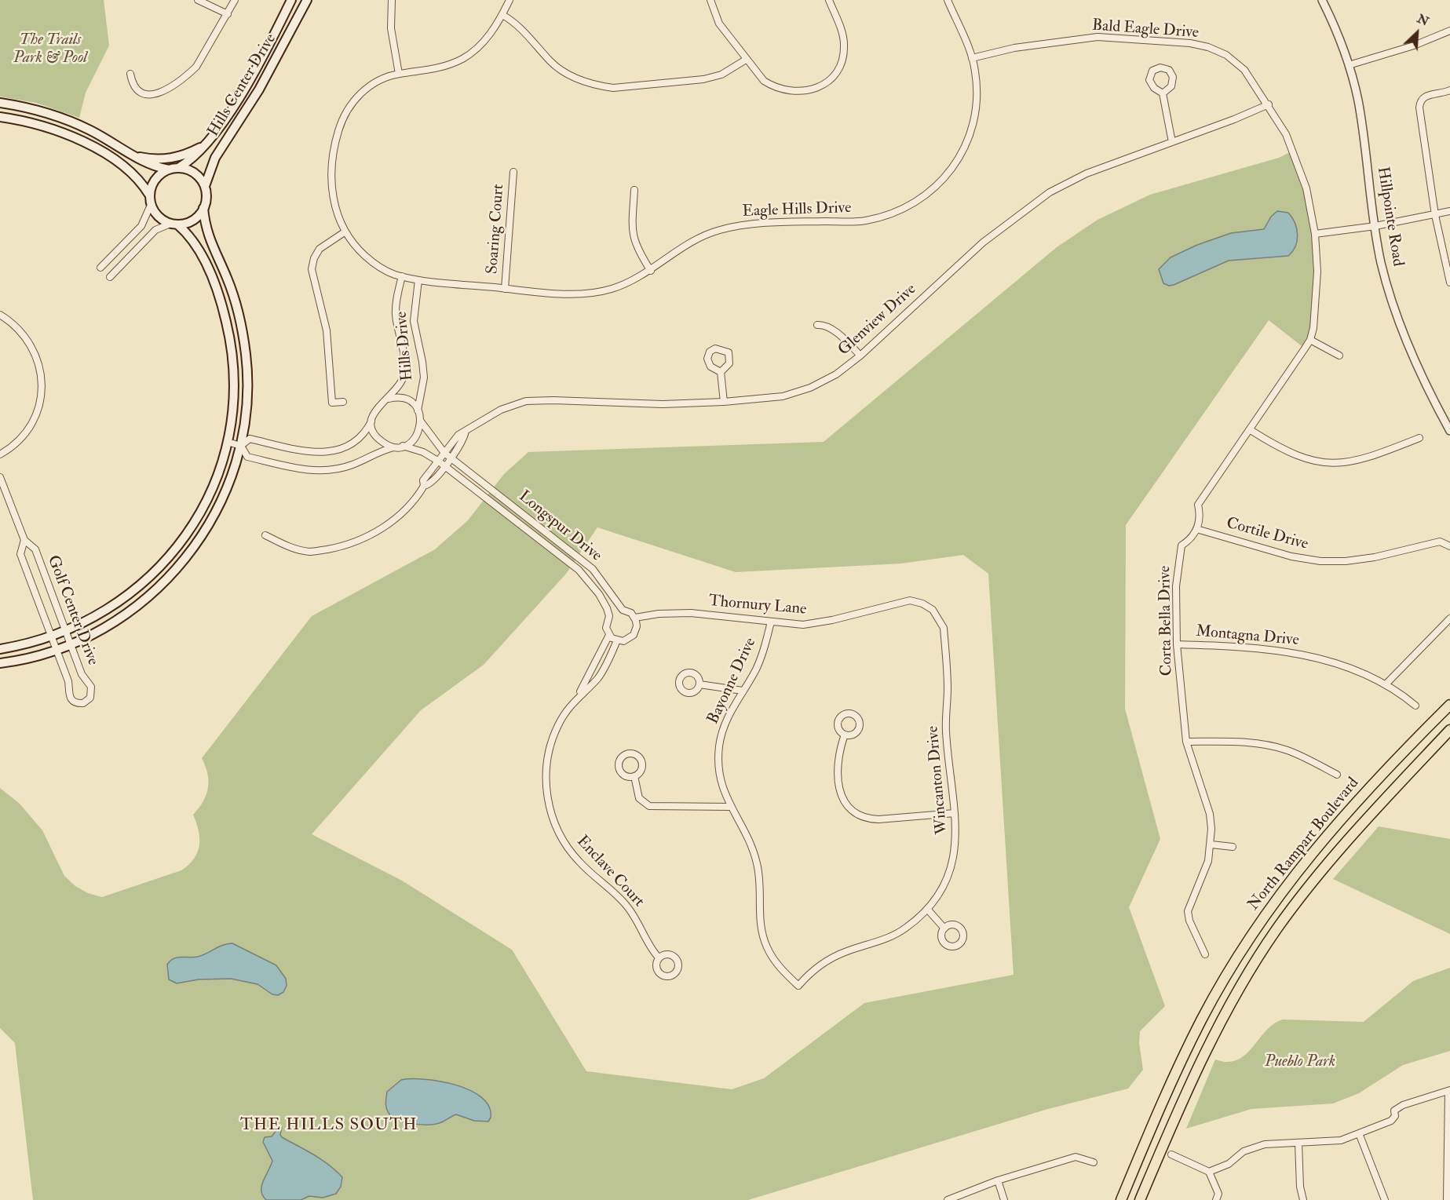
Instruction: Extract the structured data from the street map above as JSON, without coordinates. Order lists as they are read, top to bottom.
{
  "streets": {
    "main road": ["Hills Center Drive", "North Rampart Boulevard"],
    "street": [
      "Bald Eagle Drive",
      "Eagle Hills Drive",
      "Hillpointe Road",
      "Soaring Court",
      "Glenview Drive",
      "Hills Drive",
      "Longspur Drive",
      "Cortile Drive",
      "Thornury Lane",
      "Golf Center Drive",
      "Corta Bella Drive",
      "Montagna Drive",
      "Bayonne Drive",
      "Wincanton Drive",
      "Enclave Court"
    ]
  },
  "crossings": [
    ["Bald Eagle Drive", "Eagle Hills Drive"],
    ["Bald Eagle Drive", "Glenview Drive"],
    ["Eagle Hills Drive", "Soaring Court"],
    ["Eagle Hills Drive", "Hills Drive"],
    ["Glenview Drive", "Longspur Drive"],
    ["Hills Drive", "Longspur Drive"],
    ["Longspur Drive", "Thornury Lane"],
    ["Longspur Drive", "Enclave Court"],
    ["Cortile Drive", "Corta Bella Drive"],
    ["Thornury Lane", "Bayonne Drive"],
    ["Thornury Lane", "Wincanton Drive"],
    ["Corta Bella Drive", "Montagna Drive"],
    ["Bayonne Drive", "Wincanton Drive"]
  ],
  "districts": ["THE HILLS SOUTH"],
  "parks": ["The Trails Park & Pool", "Pueblo Park"],
  "north": "top right"
}
